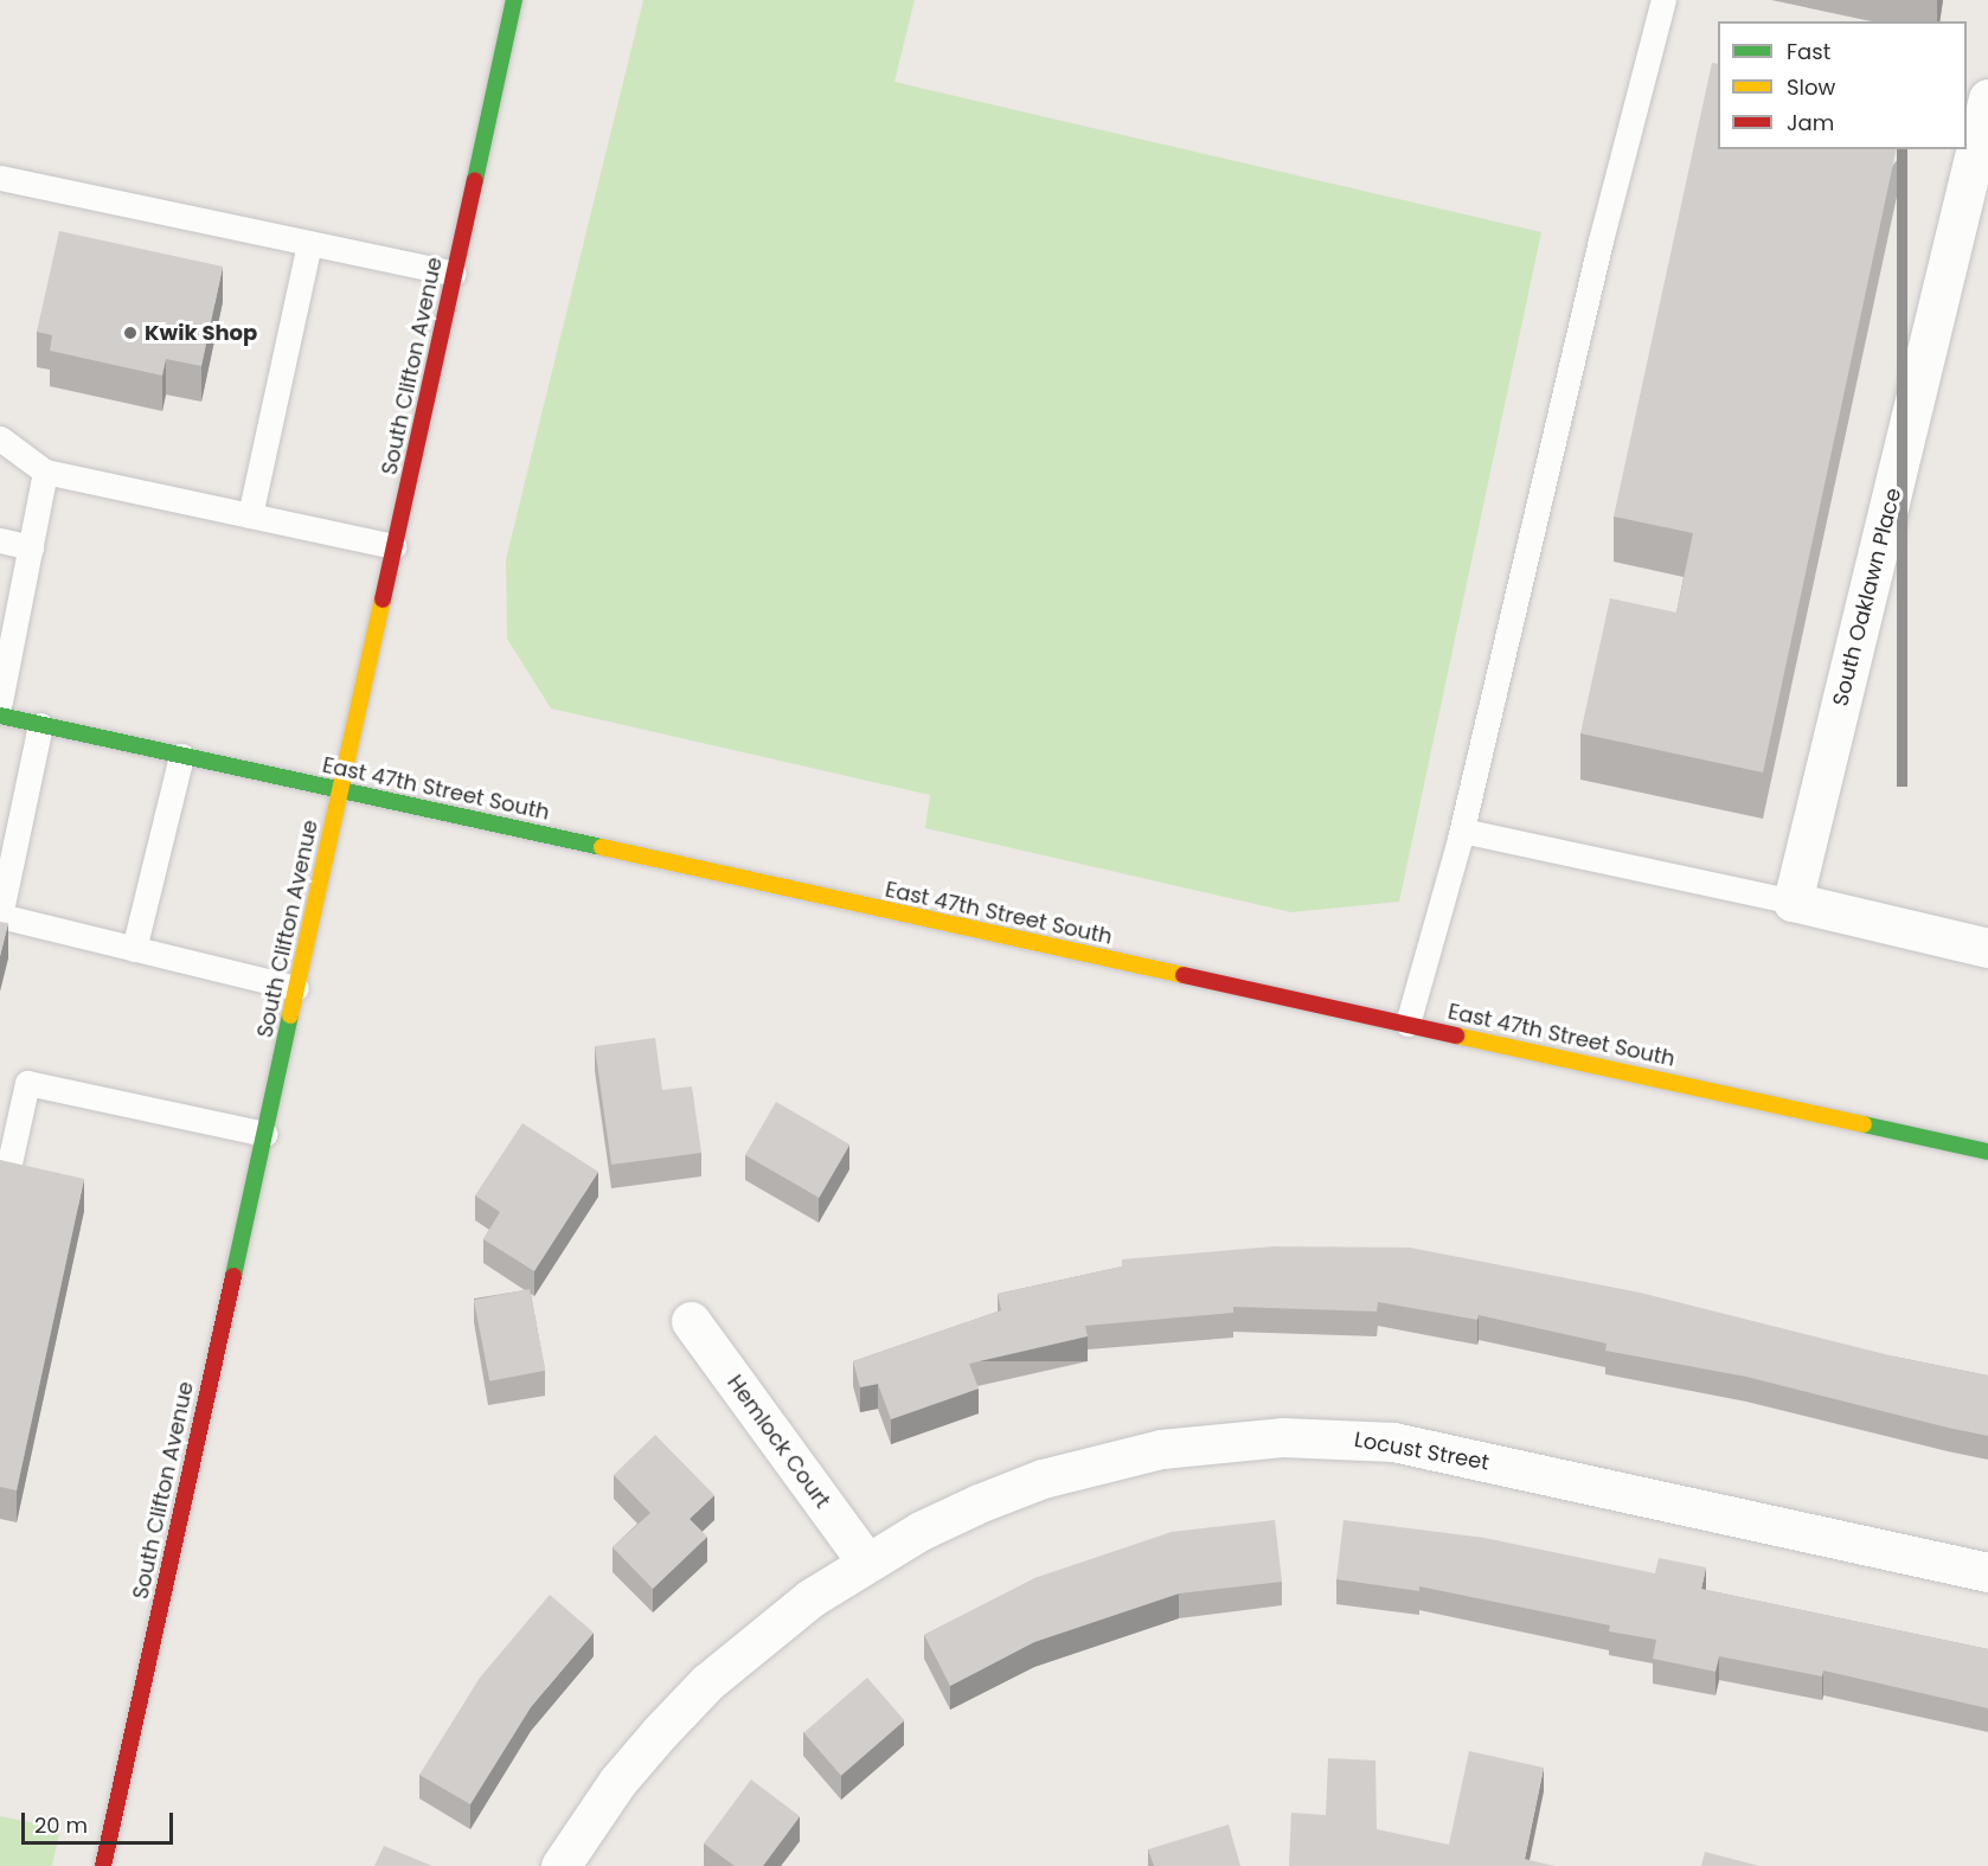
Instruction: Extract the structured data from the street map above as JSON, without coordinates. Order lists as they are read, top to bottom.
{
  "streets": {
    "main road": ["South Clifton Avenue", "East 47th Street South"],
    "street": ["South Oaklawn Place", "Hemlock Court", "Locust Street"]
  },
  "crossings": [
    ["South Clifton Avenue", "East 47th Street South"],
    ["Hemlock Court", "Locust Street"]
  ],
  "places": ["Kwik Shop"],
  "legend": ["Fast", "Slow", "Jam"],
  "scale_bar": "20 m"
}
